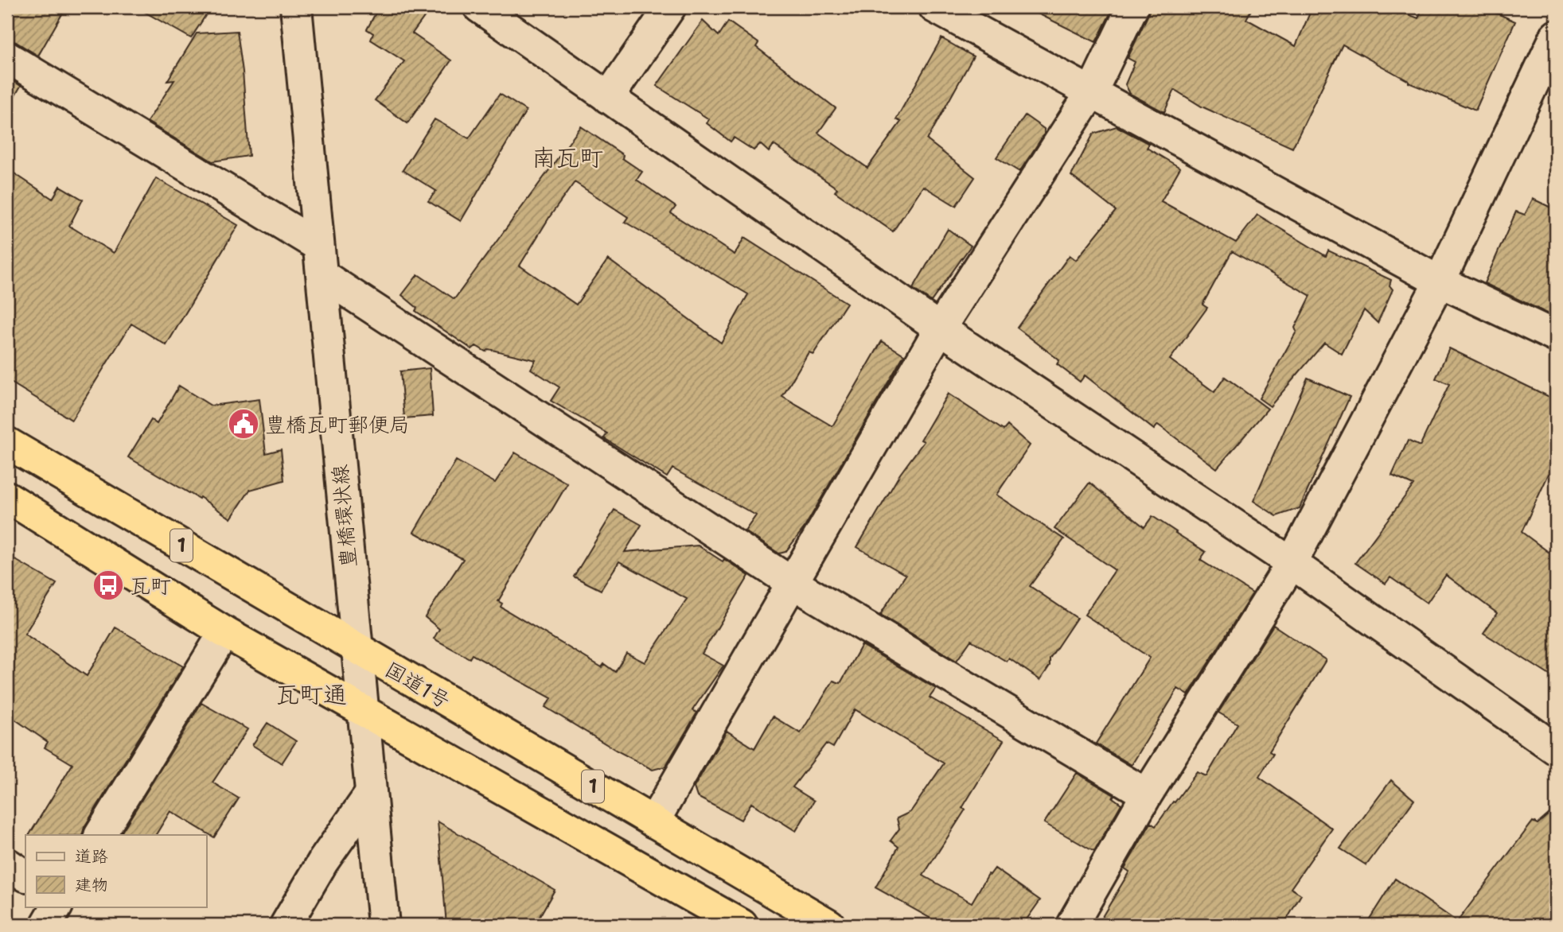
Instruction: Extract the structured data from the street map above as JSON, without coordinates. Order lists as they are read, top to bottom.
{
  "streets": {
    "highway": ["1", "国道1号"],
    "street": ["豊橋環状線"]
  },
  "crossings": [
    ["豊橋環状線", "1"],
    ["豊橋環状線", "国道1号"]
  ],
  "districts": ["南瓦町", "瓦町通"],
  "places": {
    "public building": ["豊橋瓦町郵便局"],
    "bus stop": ["瓦町"]
  },
  "legend": ["道路", "建物"]
}
